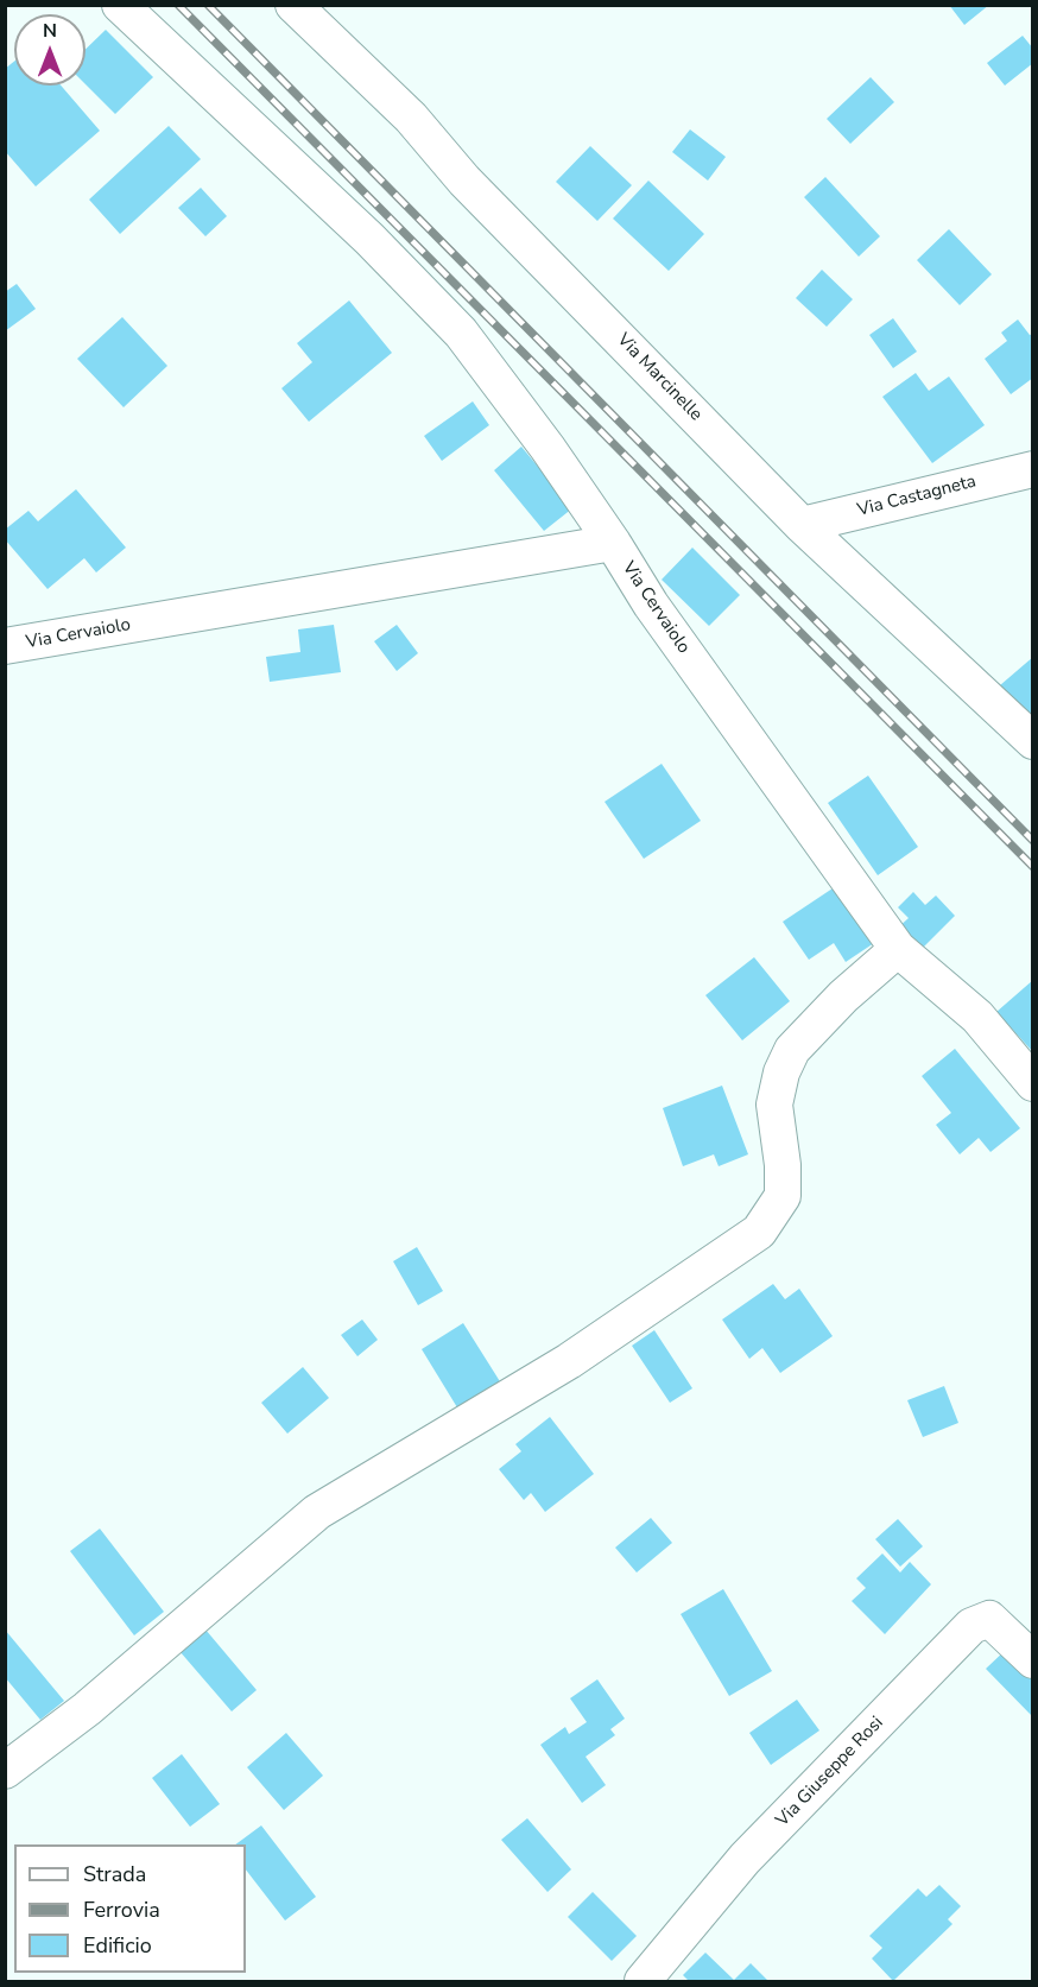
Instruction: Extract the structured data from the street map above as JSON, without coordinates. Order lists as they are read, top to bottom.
{
  "streets": {
    "street": [
      "Via Marcinelle",
      "Via Castagneta",
      "Via Cervaiolo",
      "Via Giuseppe Rosi"
    ]
  },
  "crossings": [
    ["Via Marcinelle", "Via Castagneta"]
  ],
  "legend": ["Strada", "Ferrovia", "Edificio"],
  "north": "top"
}
